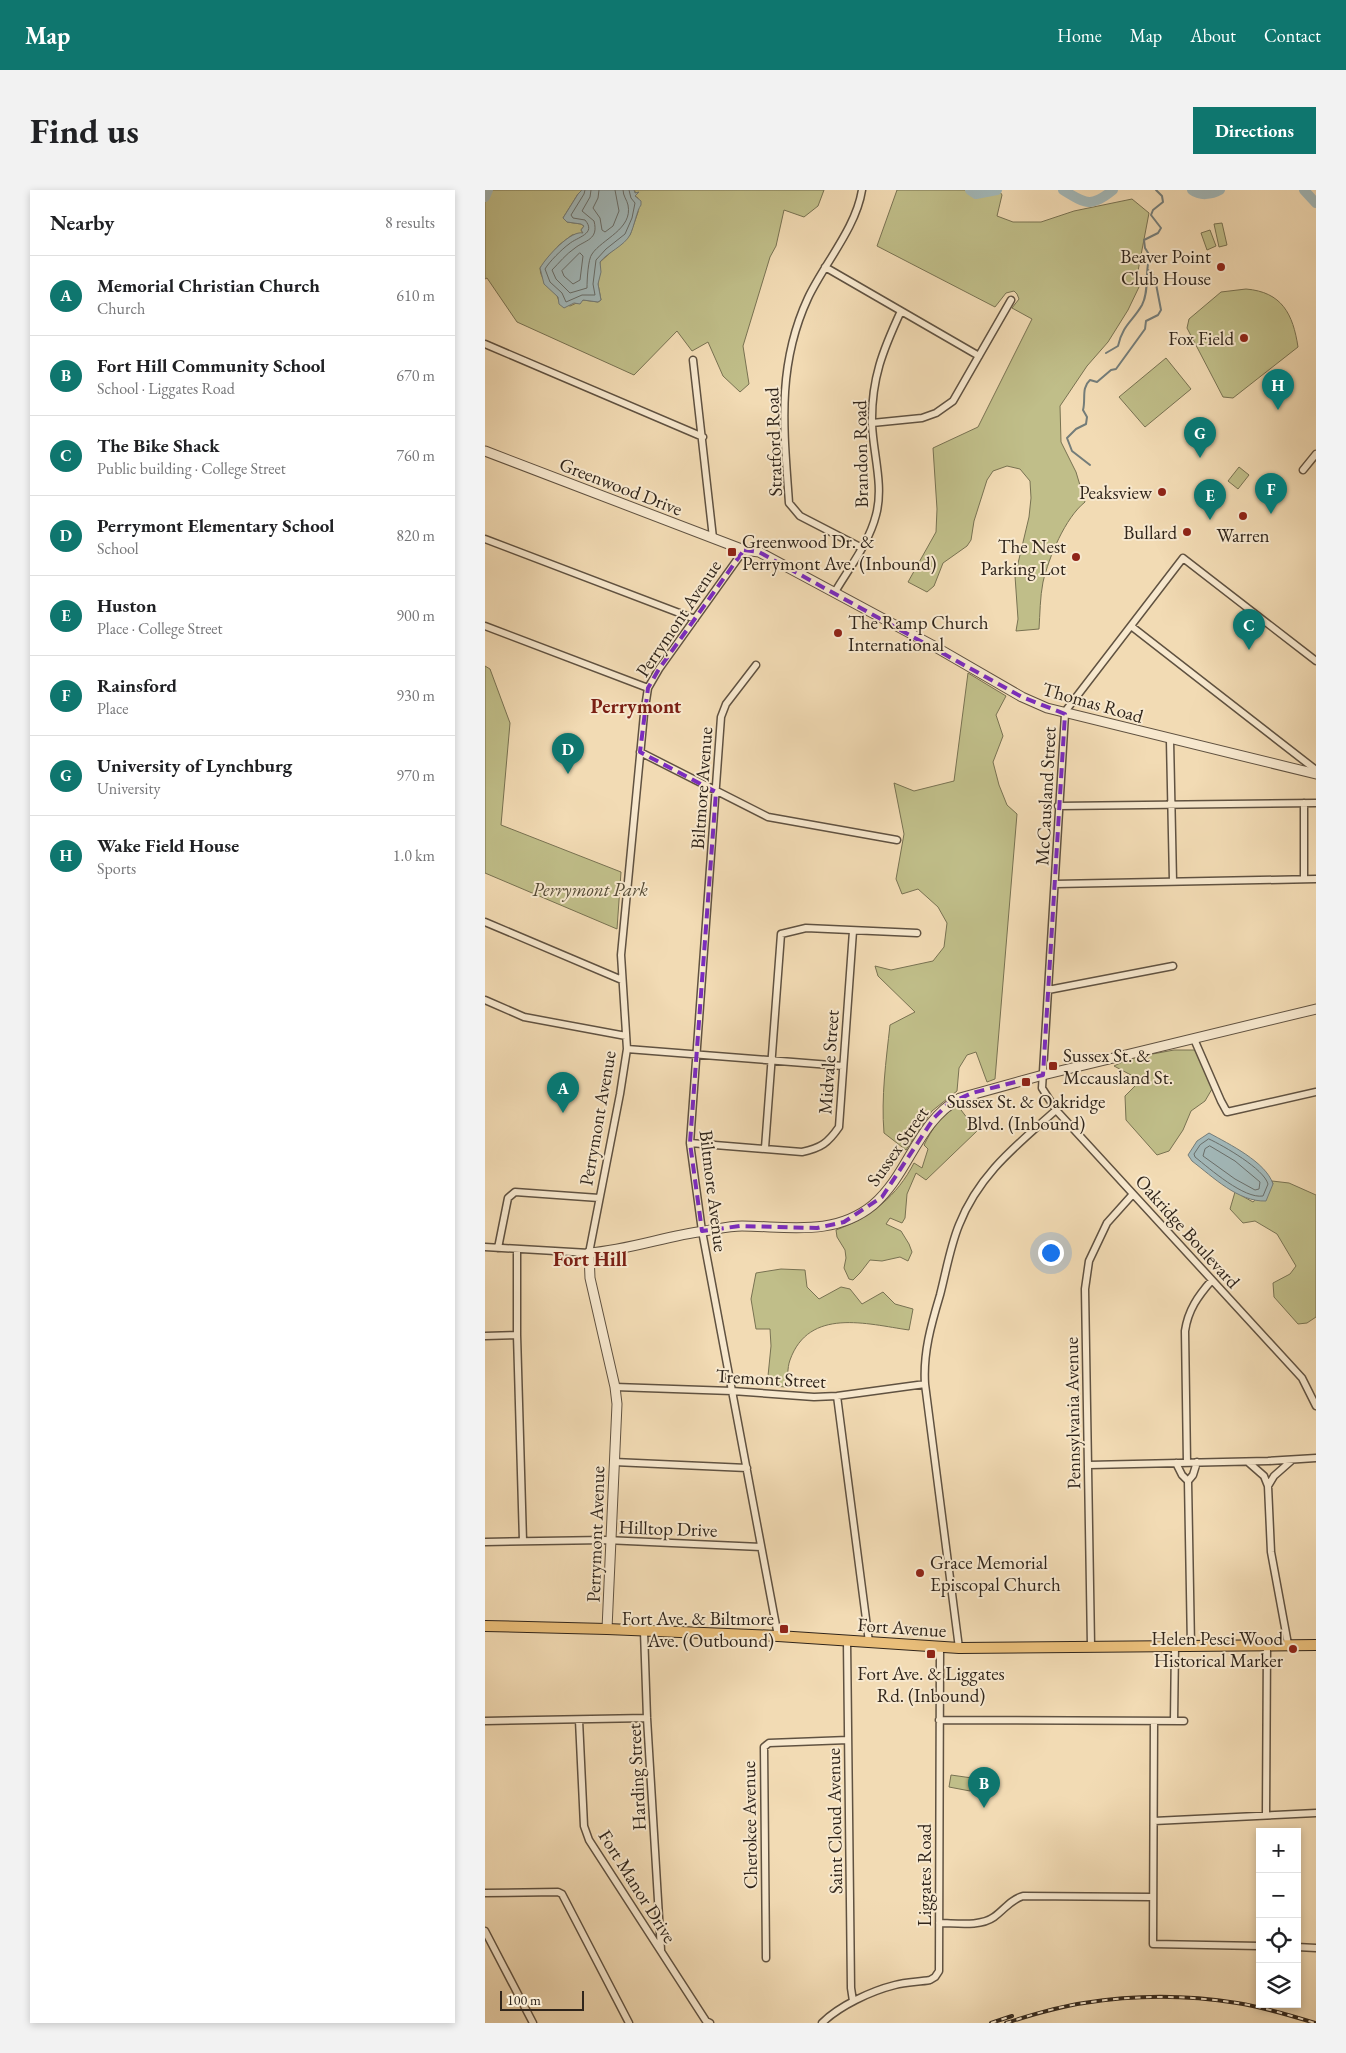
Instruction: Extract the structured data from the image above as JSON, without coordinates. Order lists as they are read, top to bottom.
{
  "streets": {
    "main road": ["Fort Avenue"],
    "street": [
      "Stratford Road",
      "Brandon Road",
      "Greenwood Drive",
      "Perrymont Avenue",
      "Thomas Road",
      "Biltmore Avenue",
      "McCausland Street",
      "Midvale Street",
      "Sussex Street",
      "Oakridge Boulevard",
      "Tremont Street",
      "Pennsylvania Avenue",
      "Hilltop Drive",
      "Harding Street",
      "Saint Cloud Avenue",
      "Cherokee Avenue",
      "Liggates Road",
      "Fort Manor Drive"
    ]
  },
  "crossings": [
    ["Stratford Road", "Brandon Road"],
    ["Brandon Road", "Thomas Road"],
    ["Greenwood Drive", "Perrymont Avenue"],
    ["Greenwood Drive", "Thomas Road"],
    ["Perrymont Avenue", "Thomas Road"],
    ["Perrymont Avenue", "Sussex Street"],
    ["Perrymont Avenue", "Tremont Street"],
    ["Perrymont Avenue", "Hilltop Drive"],
    ["Perrymont Avenue", "Fort Avenue"],
    ["Thomas Road", "McCausland Street"],
    ["Biltmore Avenue", "Midvale Street"],
    ["Biltmore Avenue", "Sussex Street"],
    ["Biltmore Avenue", "Tremont Street"],
    ["Biltmore Avenue", "Hilltop Drive"],
    ["Biltmore Avenue", "Fort Avenue"],
    ["McCausland Street", "Sussex Street"],
    ["McCausland Street", "Oakridge Boulevard"],
    ["Sussex Street", "Oakridge Boulevard"],
    ["Oakridge Boulevard", "Pennsylvania Avenue"],
    ["Pennsylvania Avenue", "Fort Avenue"],
    ["Fort Avenue", "Harding Street"],
    ["Fort Avenue", "Saint Cloud Avenue"],
    ["Fort Avenue", "Liggates Road"],
    ["Harding Street", "Fort Manor Drive"],
    ["Saint Cloud Avenue", "Cherokee Avenue"],
    ["Saint Cloud Avenue", "Liggates Road"]
  ],
  "districts": ["Perrymont", "Fort Hill"],
  "parks": ["Perrymont Park"],
  "places": {
    "other": [
      "Beaver Point Club House",
      "Fox Field",
      "Peaksview",
      "Warren",
      "Bullard",
      "The Nest Parking Lot",
      "The Ramp Church International",
      "Grace Memorial Episcopal Church",
      "Helen Pesci Wood Historical Marker"
    ],
    "transit": [
      "Greenwood Dr. & Perrymont Ave. (Inbound)",
      "Sussex St. & Mccausland St.",
      "Sussex St. & Oakridge Blvd. (Inbound)",
      "Fort Ave. & Biltmore Ave. (Outbound)",
      "Fort Ave. & Liggates Rd. (Inbound)"
    ]
  },
  "scale_bar": "100 m",
  "page": {
    "header": "Map",
    "nav": [
      "Home",
      "Map",
      "About",
      "Contact"
    ],
    "buttons": "Directions",
    "title": "Find us",
    "heading": ["Nearby", "8 results"],
    "list": [
      {
        "mark": "A",
        "name": "Memorial Christian Church",
        "note": "Church",
        "value": "610 m"
      },
      {
        "mark": "B",
        "name": "Fort Hill Community School",
        "note": "School · Liggates Road",
        "value": "670 m"
      },
      {
        "mark": "C",
        "name": "The Bike Shack",
        "note": "Public building · College Street",
        "value": "760 m"
      },
      {
        "mark": "D",
        "name": "Perrymont Elementary School",
        "note": "School",
        "value": "820 m"
      },
      {
        "mark": "E",
        "name": "Huston",
        "note": "Place · College Street",
        "value": "900 m"
      },
      {
        "mark": "F",
        "name": "Rainsford",
        "note": "Place",
        "value": "930 m"
      },
      {
        "mark": "G",
        "name": "University of Lynchburg",
        "note": "University",
        "value": "970 m"
      },
      {
        "mark": "H",
        "name": "Wake Field House",
        "note": "Sports",
        "value": "1.0 km"
      }
    ],
    "pins": [
      "H",
      "G",
      "F",
      "E",
      "C",
      "D",
      "A",
      "B"
    ],
    "map_buttons": ["+", "−"],
    "scale": "100 m"
  }
}
